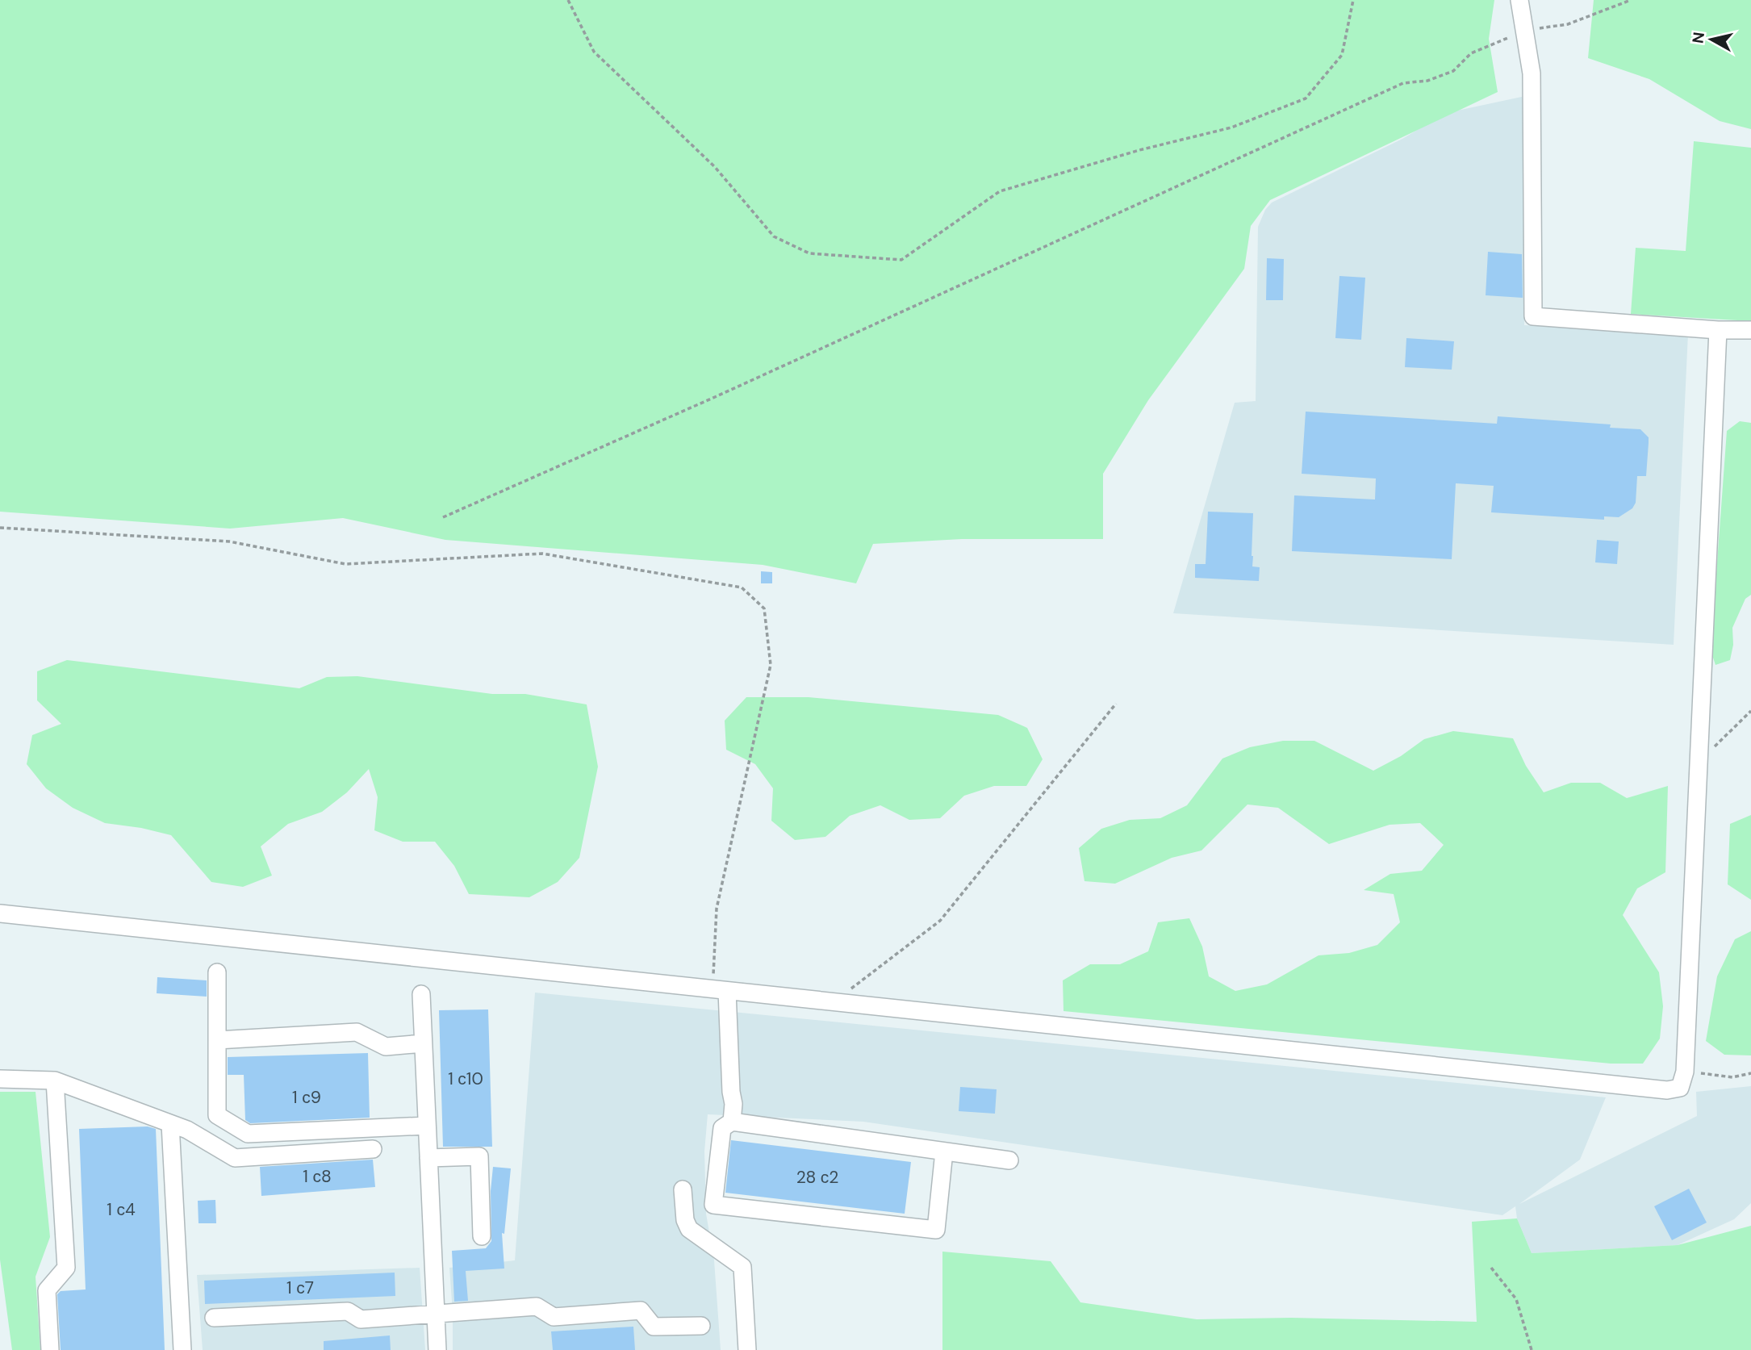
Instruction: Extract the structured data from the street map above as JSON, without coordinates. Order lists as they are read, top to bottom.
{
  "house_numbers": [
    "1 с10",
    "1 с9",
    "1 с8",
    "28 с2",
    "1 с4",
    "1 с7"
  ],
  "north": "left"
}
